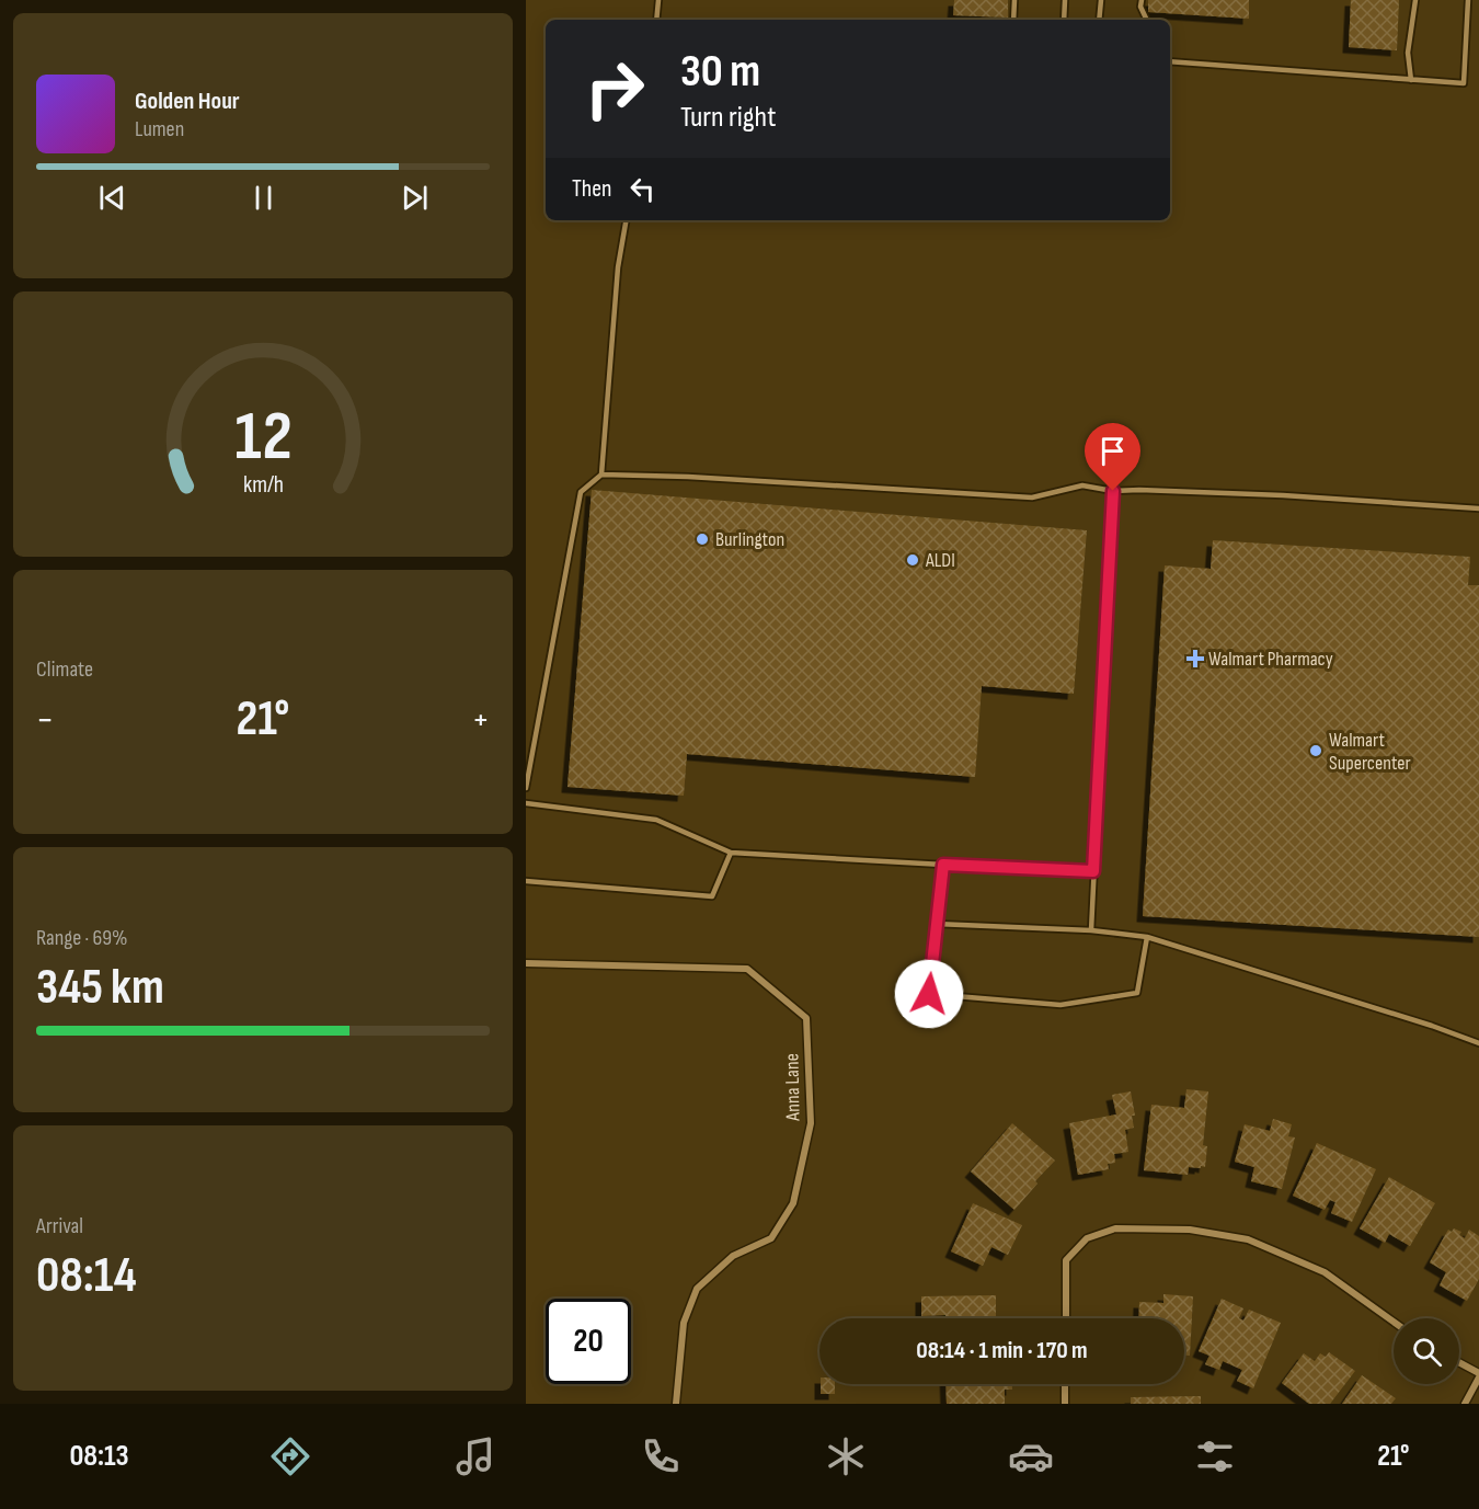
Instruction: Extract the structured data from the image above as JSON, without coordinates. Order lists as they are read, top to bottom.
{
  "streets": {
    "street": ["Anna Lane"]
  },
  "places": {
    "other": ["Burlington", "ALDI", "Walmart Supercenter"],
    "health": ["Walmart Pharmacy"]
  },
  "page": {
    "turn": ["30 m", "Turn right"],
    "song": ["Golden Hour", "Lumen"],
    "then": "Then",
    "tile": [
      "Climate",
      ["Range · 69%", "345 km"],
      ["Arrival", "08:14"]
    ],
    "heat": ["−", "21°", "+"],
    "limit": "20",
    "trip": "08:14 · 1 min · 170 m",
    "tabs": ["08:13", "21°"],
    "gauge": ["12", "km/h"]
  }
}
